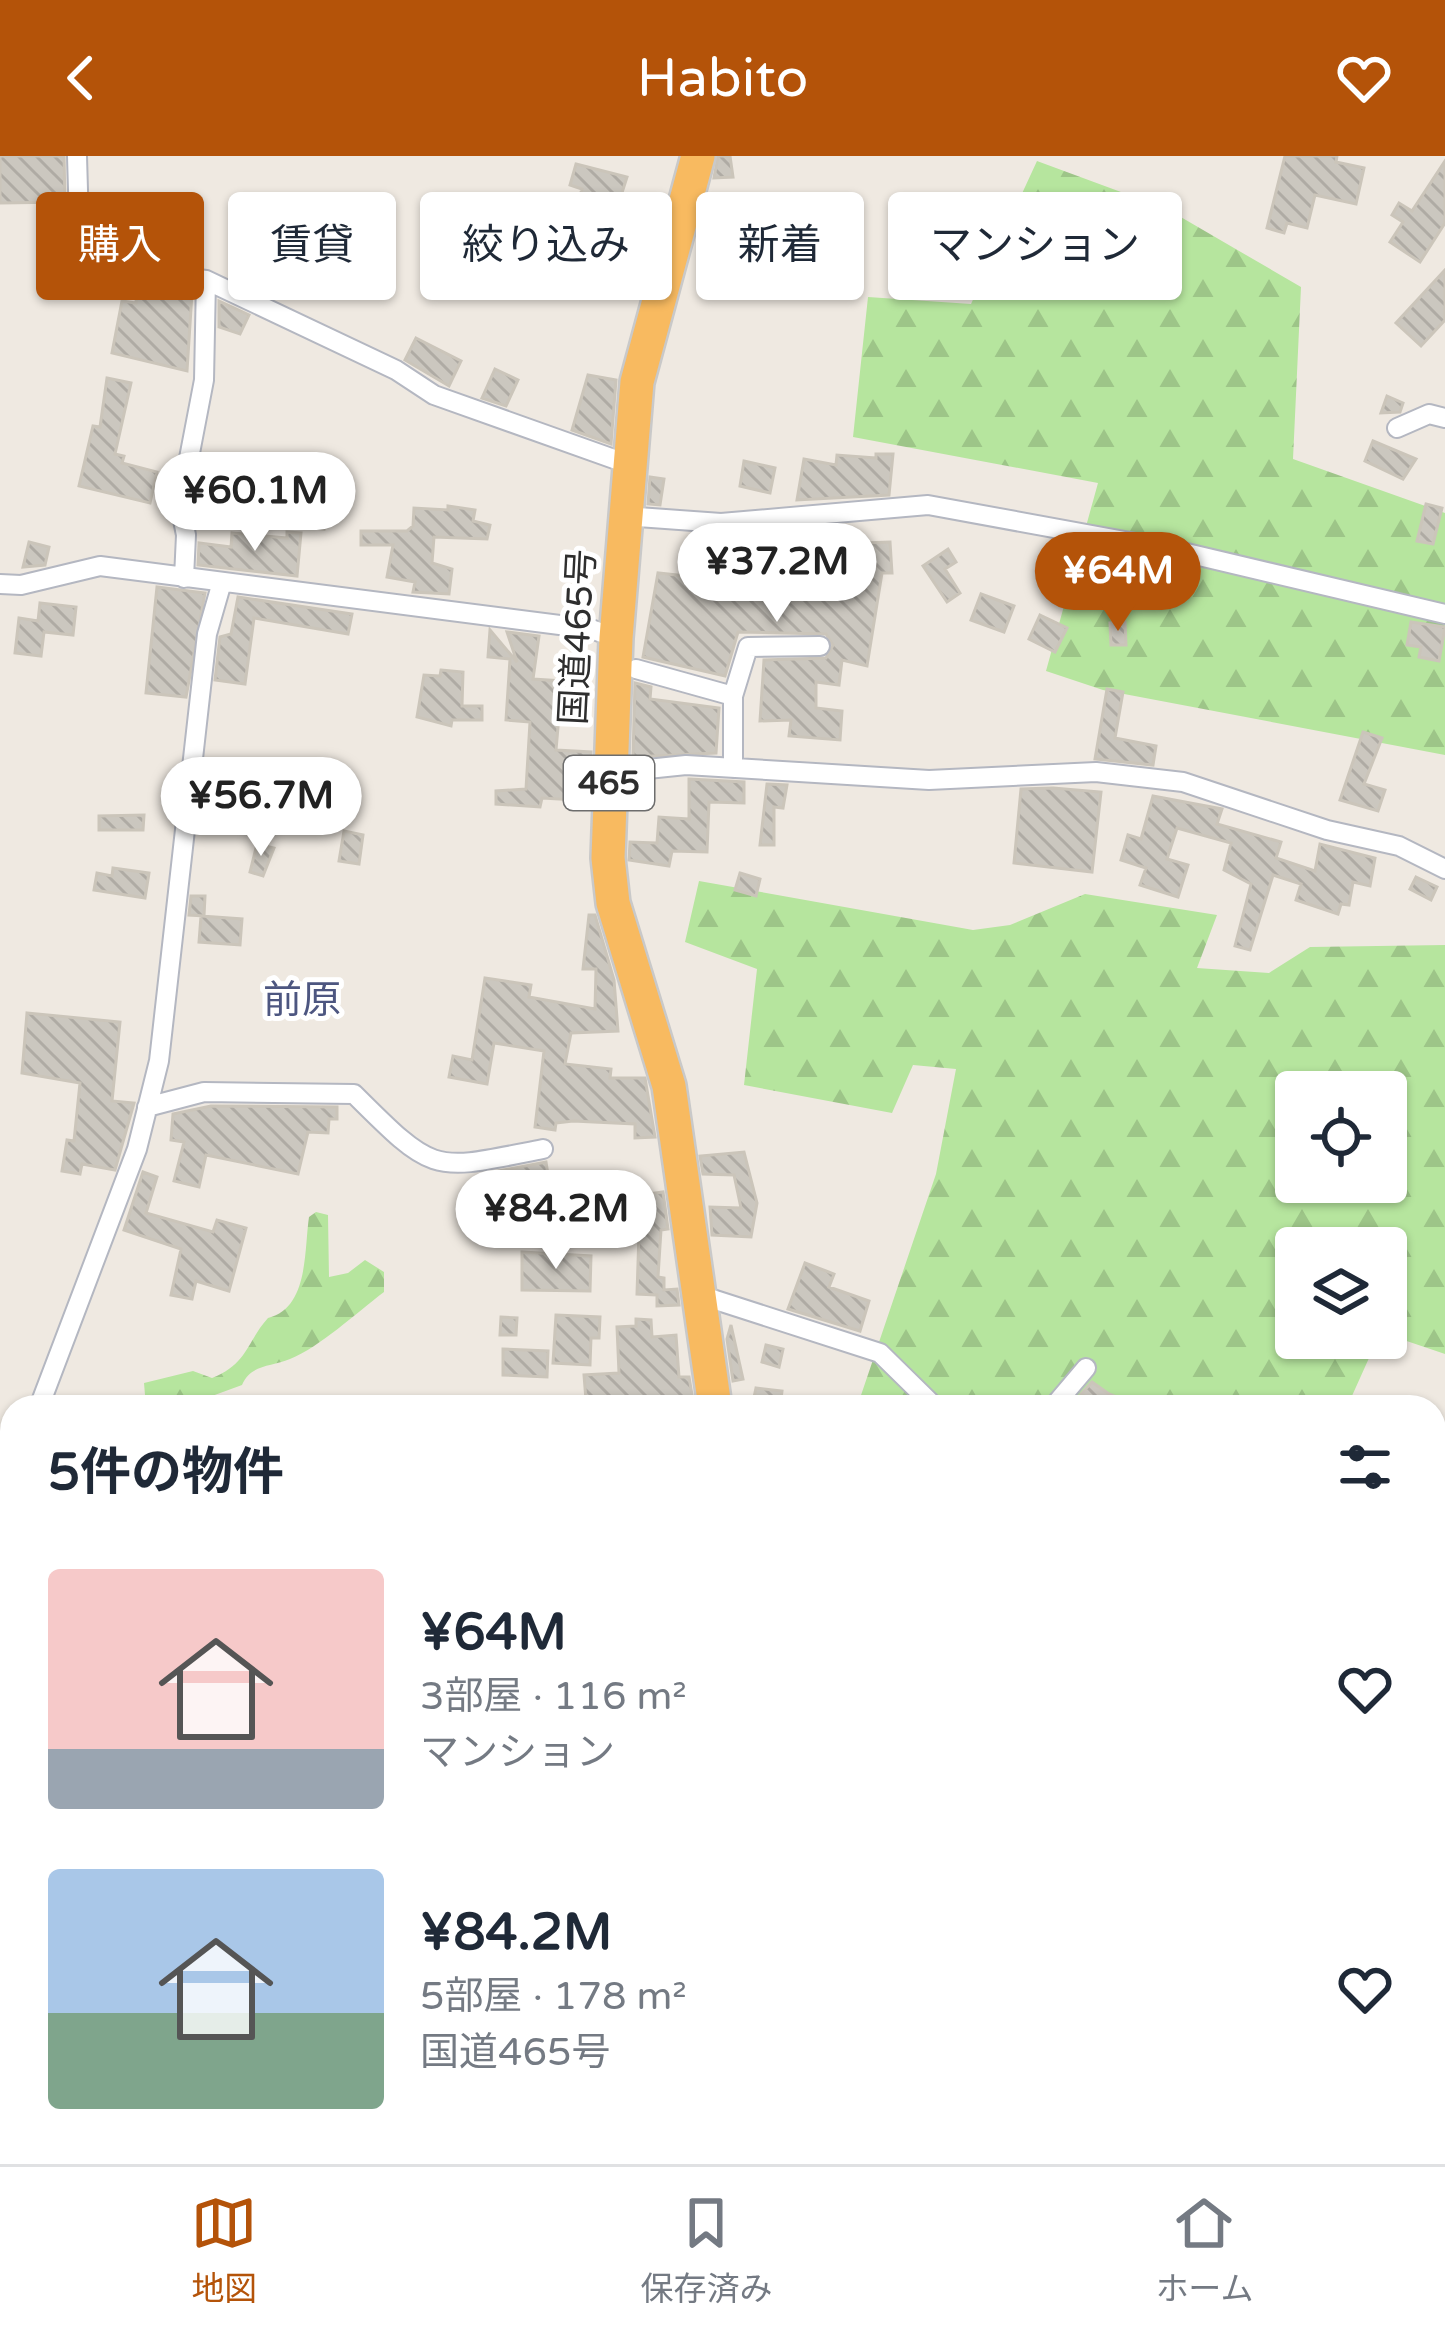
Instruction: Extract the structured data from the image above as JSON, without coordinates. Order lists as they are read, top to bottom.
{
  "streets": {
    "highway": ["国道465号", "465"]
  },
  "districts": ["前原"],
  "page": {
    "header": "Habito",
    "chip": [
      "購入",
      "賃貸",
      "絞り込み",
      "新着",
      "マンション"
    ],
    "price": [
      "¥60.1M",
      "¥37.2M",
      "¥64M",
      "¥56.7M",
      "¥84.2M"
    ],
    "heading": "5件の物件",
    "list": [
      {
        "name": "¥64M",
        "note": "3部屋 · 116 m² · マンション"
      },
      {
        "name": "¥84.2M",
        "note": "5部屋 · 178 m² · 国道465号"
      }
    ],
    "tabs": ["地図", "保存済み", "ホーム"]
  }
}
